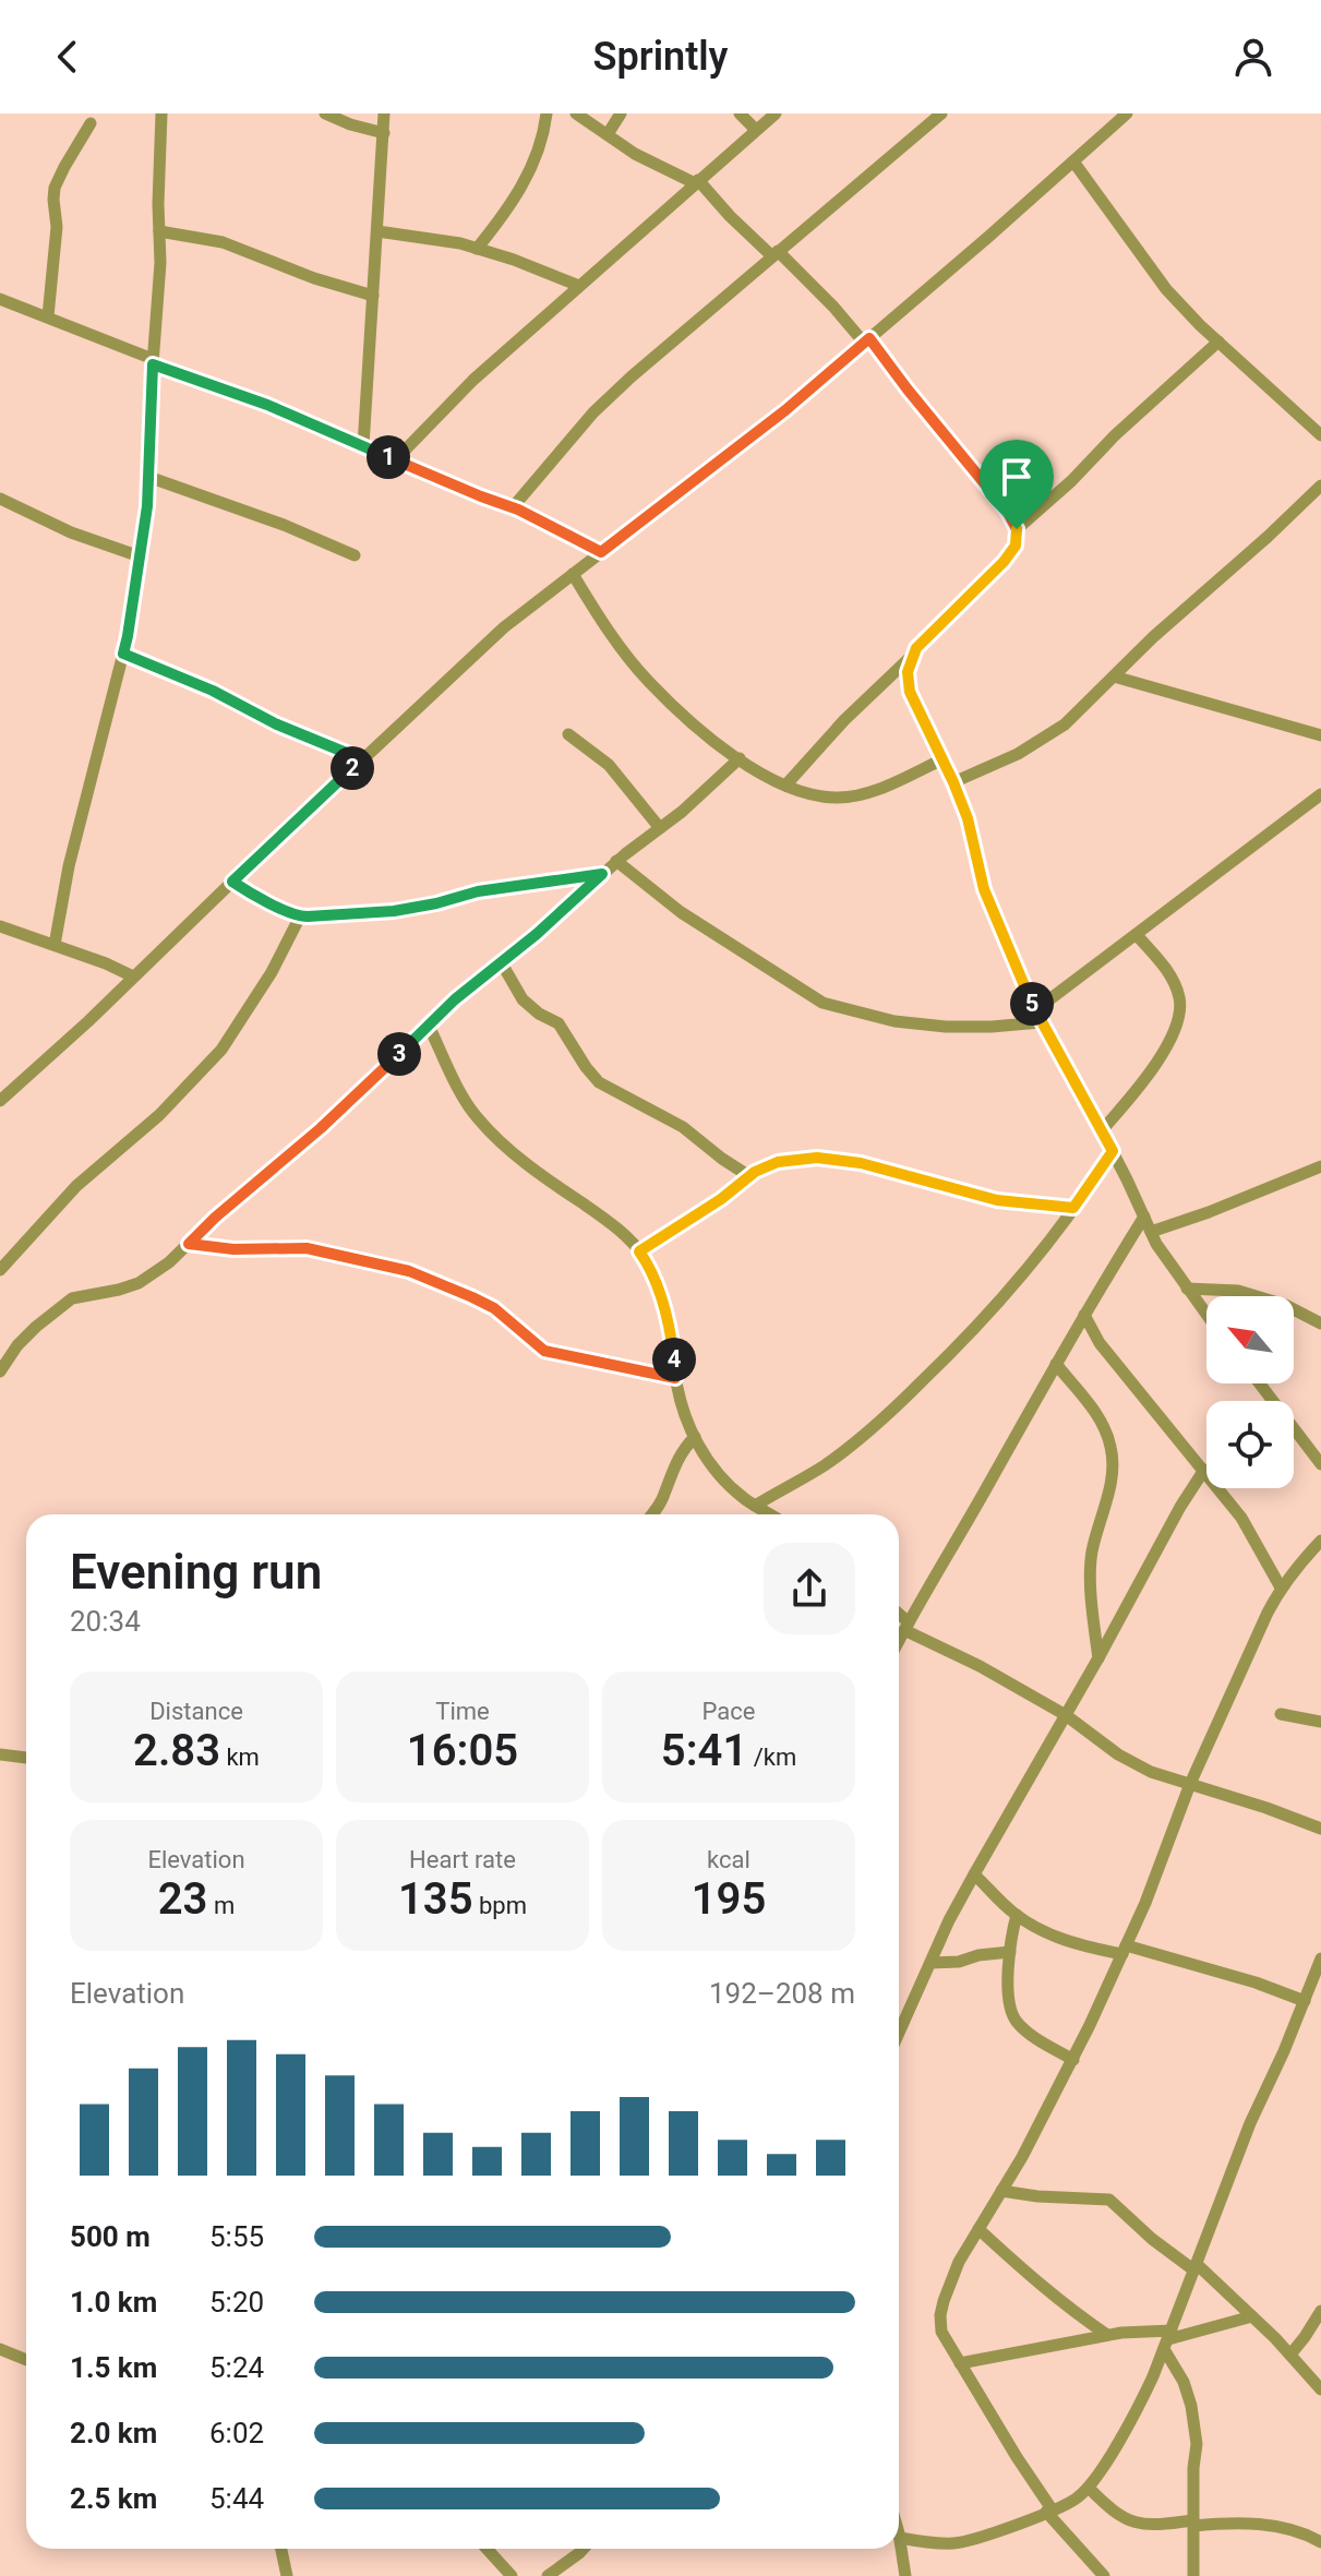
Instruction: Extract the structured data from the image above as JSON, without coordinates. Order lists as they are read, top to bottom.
{
  "north": "top left",
  "page": {
    "header": "Sprintly",
    "pins": [
      "1",
      "2",
      "5",
      "3",
      "4"
    ],
    "heading": ["Evening run", "20:34"],
    "stats": [
      ["Distance", "2.83 km"],
      ["Time", "16:05"],
      ["Pace", "5:41 /km"],
      ["Elevation", "23 m"],
      ["Heart rate", "135 bpm"],
      ["kcal", "195"]
    ],
    "chart": ["Elevation", "192–208 m"],
    "list": [
      {
        "name": "500 m",
        "note": "5:55"
      },
      {
        "name": "1.0 km",
        "note": "5:20"
      },
      {
        "name": "1.5 km",
        "note": "5:24"
      },
      {
        "name": "2.0 km",
        "note": "6:02"
      },
      {
        "name": "2.5 km",
        "note": "5:44"
      }
    ]
  }
}
